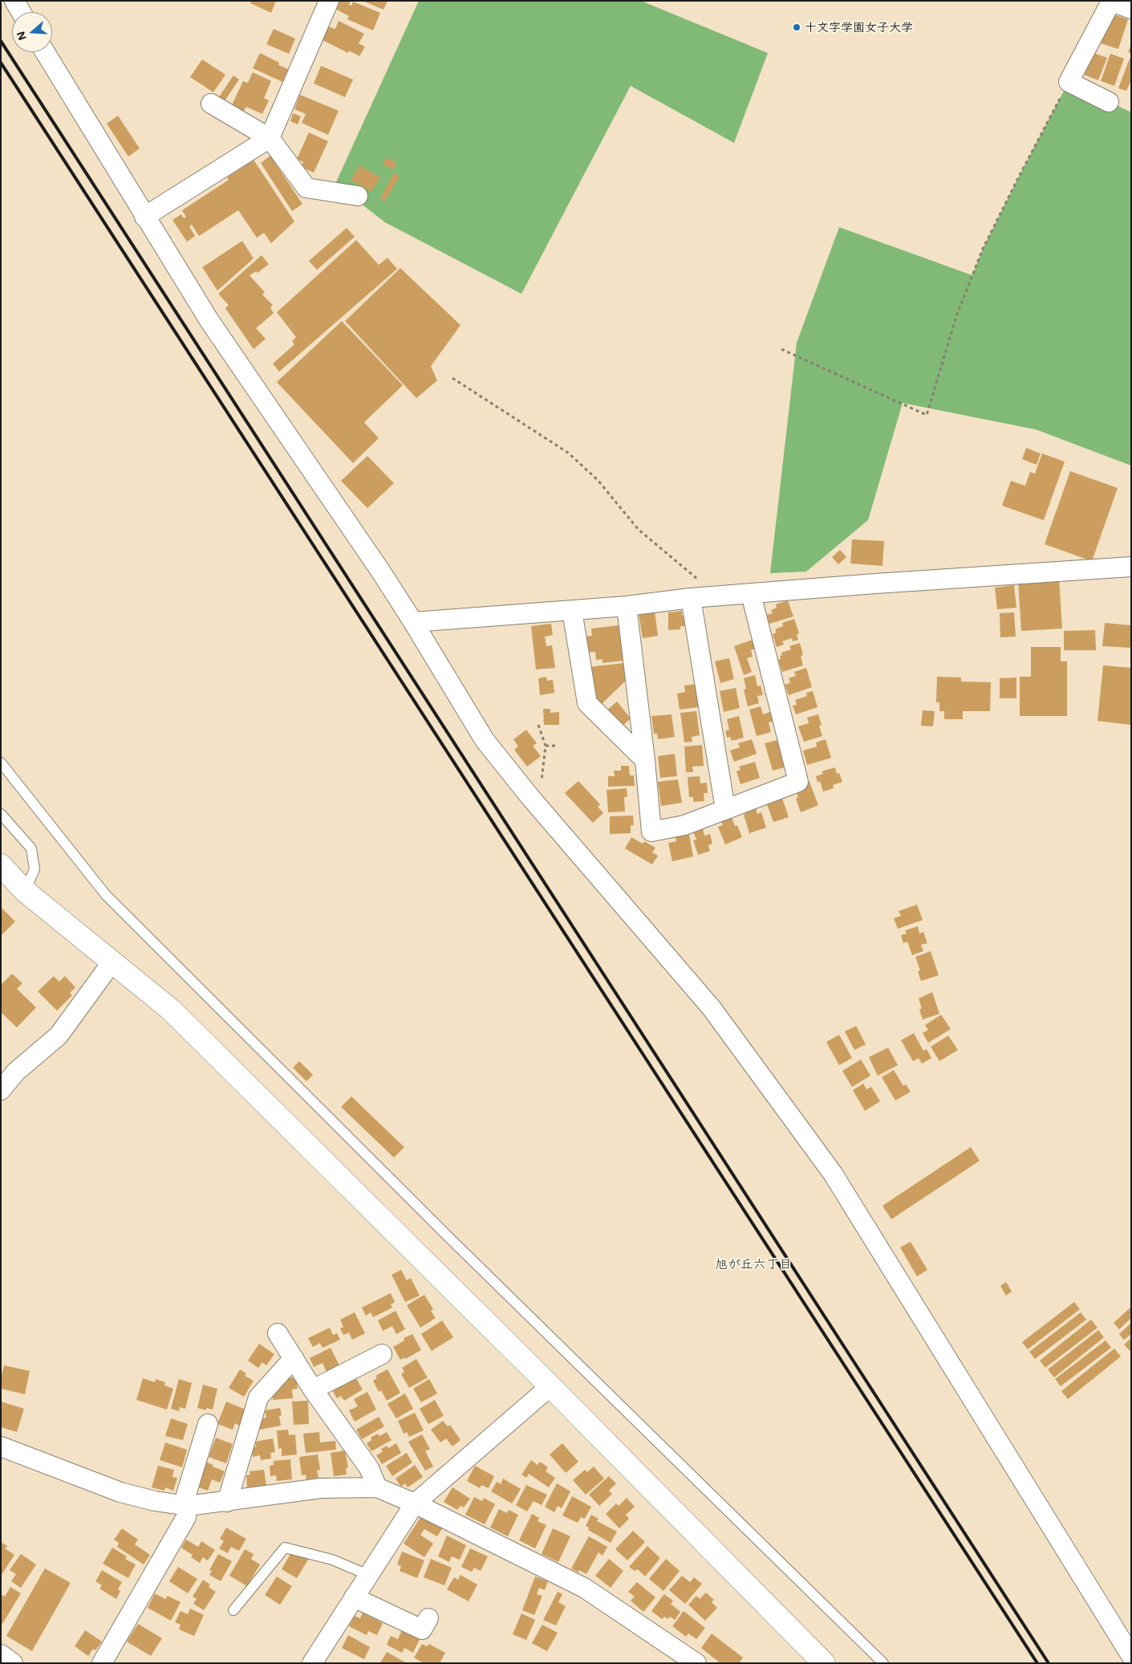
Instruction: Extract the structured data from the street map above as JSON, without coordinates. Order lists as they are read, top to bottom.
{
  "districts": ["旭が丘六丁目"],
  "places": ["十文字学園女子大学"],
  "north": "left"
}
